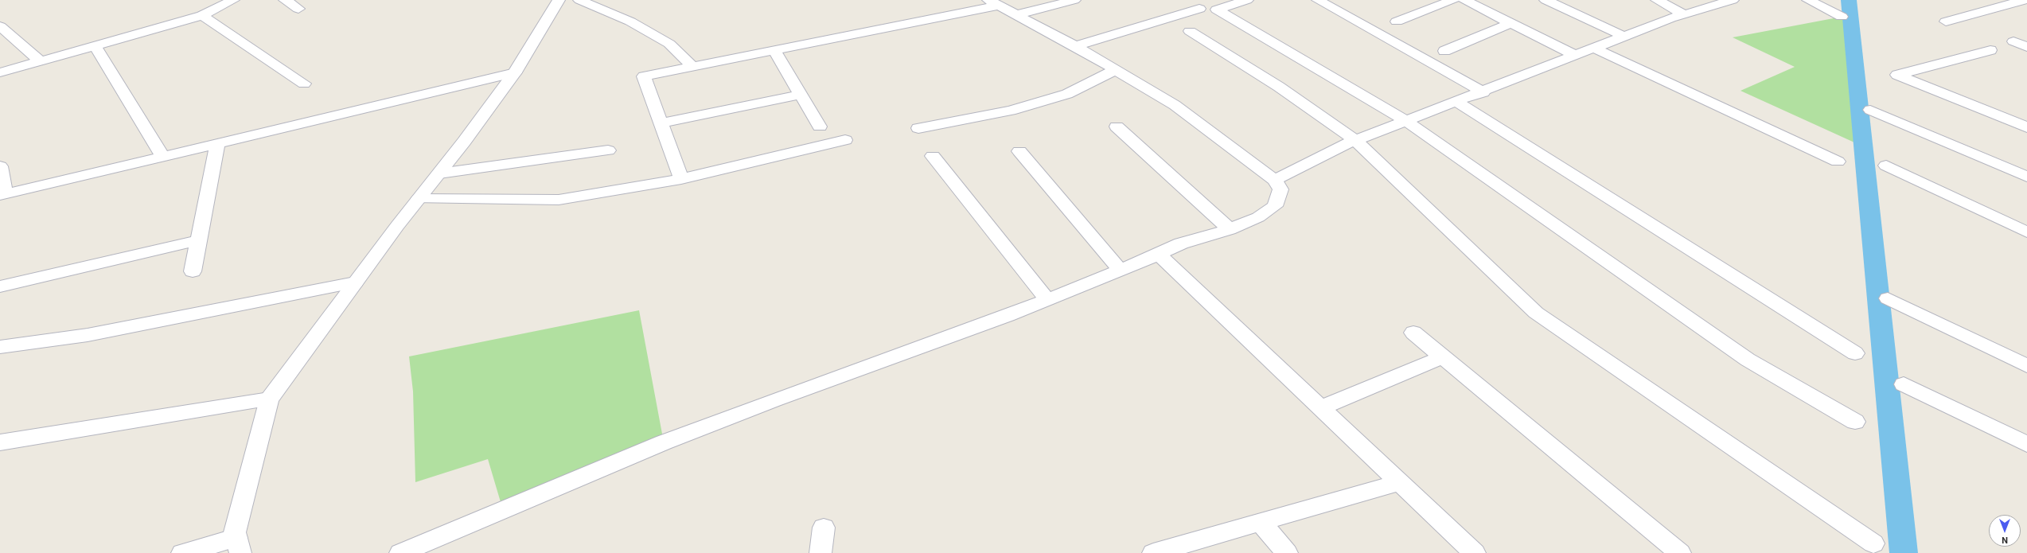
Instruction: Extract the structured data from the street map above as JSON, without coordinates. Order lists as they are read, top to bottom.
{
  "north": "bottom"
}
